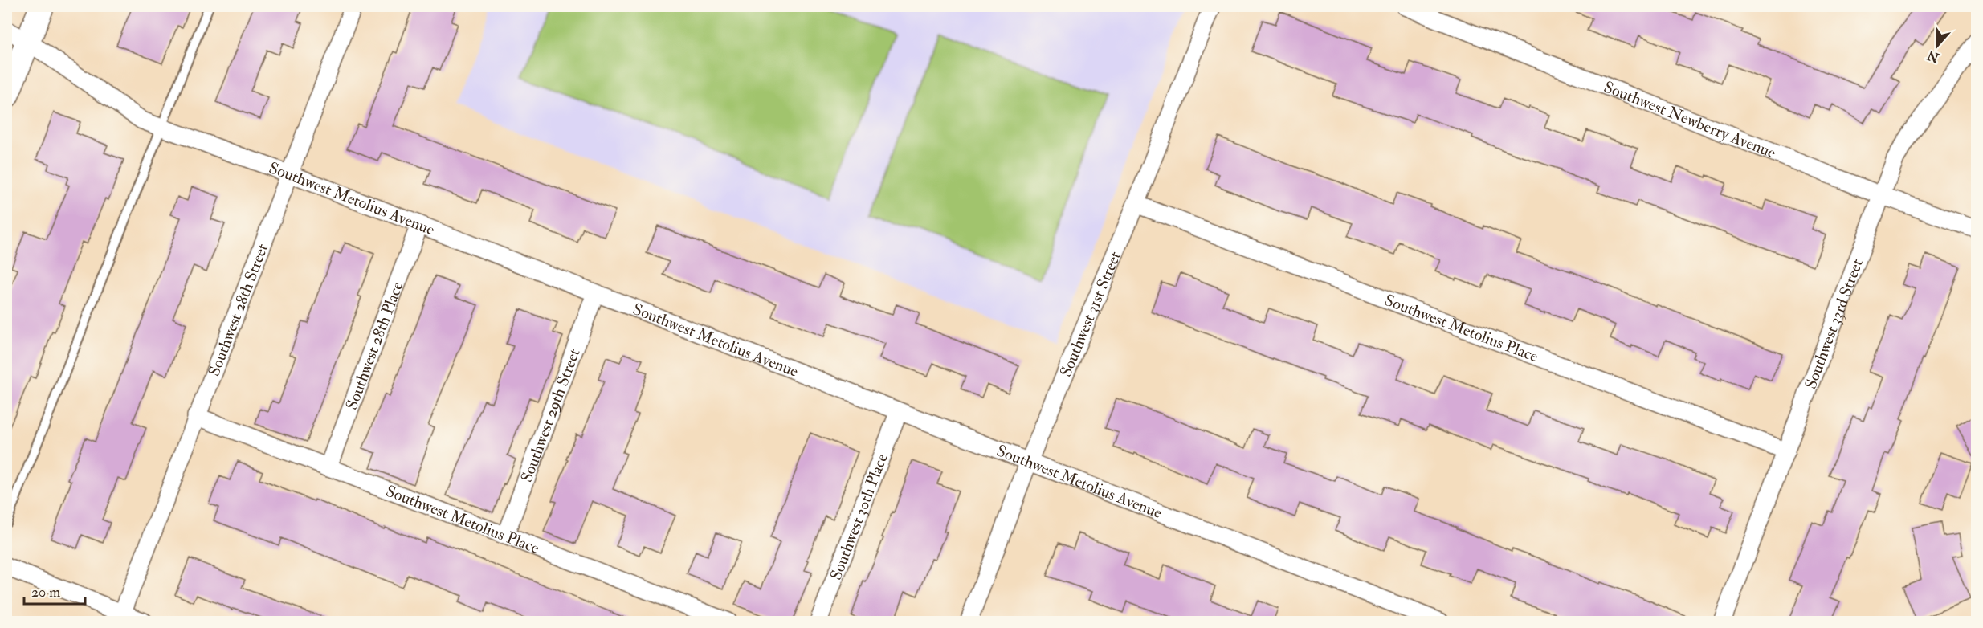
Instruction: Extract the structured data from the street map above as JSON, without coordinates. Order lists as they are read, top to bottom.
{
  "streets": {
    "street": [
      "Southwest Newberry Avenue",
      "Southwest Metolius Avenue",
      "Southwest 28th Street",
      "Southwest 31st Street",
      "Southwest 33rd Street",
      "Southwest Metolius Place",
      "Southwest 28th Place",
      "Southwest 29th Street",
      "Southwest 30th Place"
    ]
  },
  "crossings": [
    ["Southwest Newberry Avenue", "Southwest 33rd Street"],
    ["Southwest Metolius Avenue", "Southwest 28th Street"],
    ["Southwest Metolius Avenue", "Southwest 31st Street"],
    ["Southwest Metolius Avenue", "Southwest 28th Place"],
    ["Southwest Metolius Avenue", "Southwest 29th Street"],
    ["Southwest Metolius Avenue", "Southwest 30th Place"],
    ["Southwest 28th Street", "Southwest Metolius Place"],
    ["Southwest 31st Street", "Southwest Metolius Place"],
    ["Southwest 33rd Street", "Southwest Metolius Place"],
    ["Southwest Metolius Place", "Southwest 28th Place"],
    ["Southwest Metolius Place", "Southwest 29th Street"]
  ],
  "scale_bar": "20 m",
  "north": "bottom"
}
